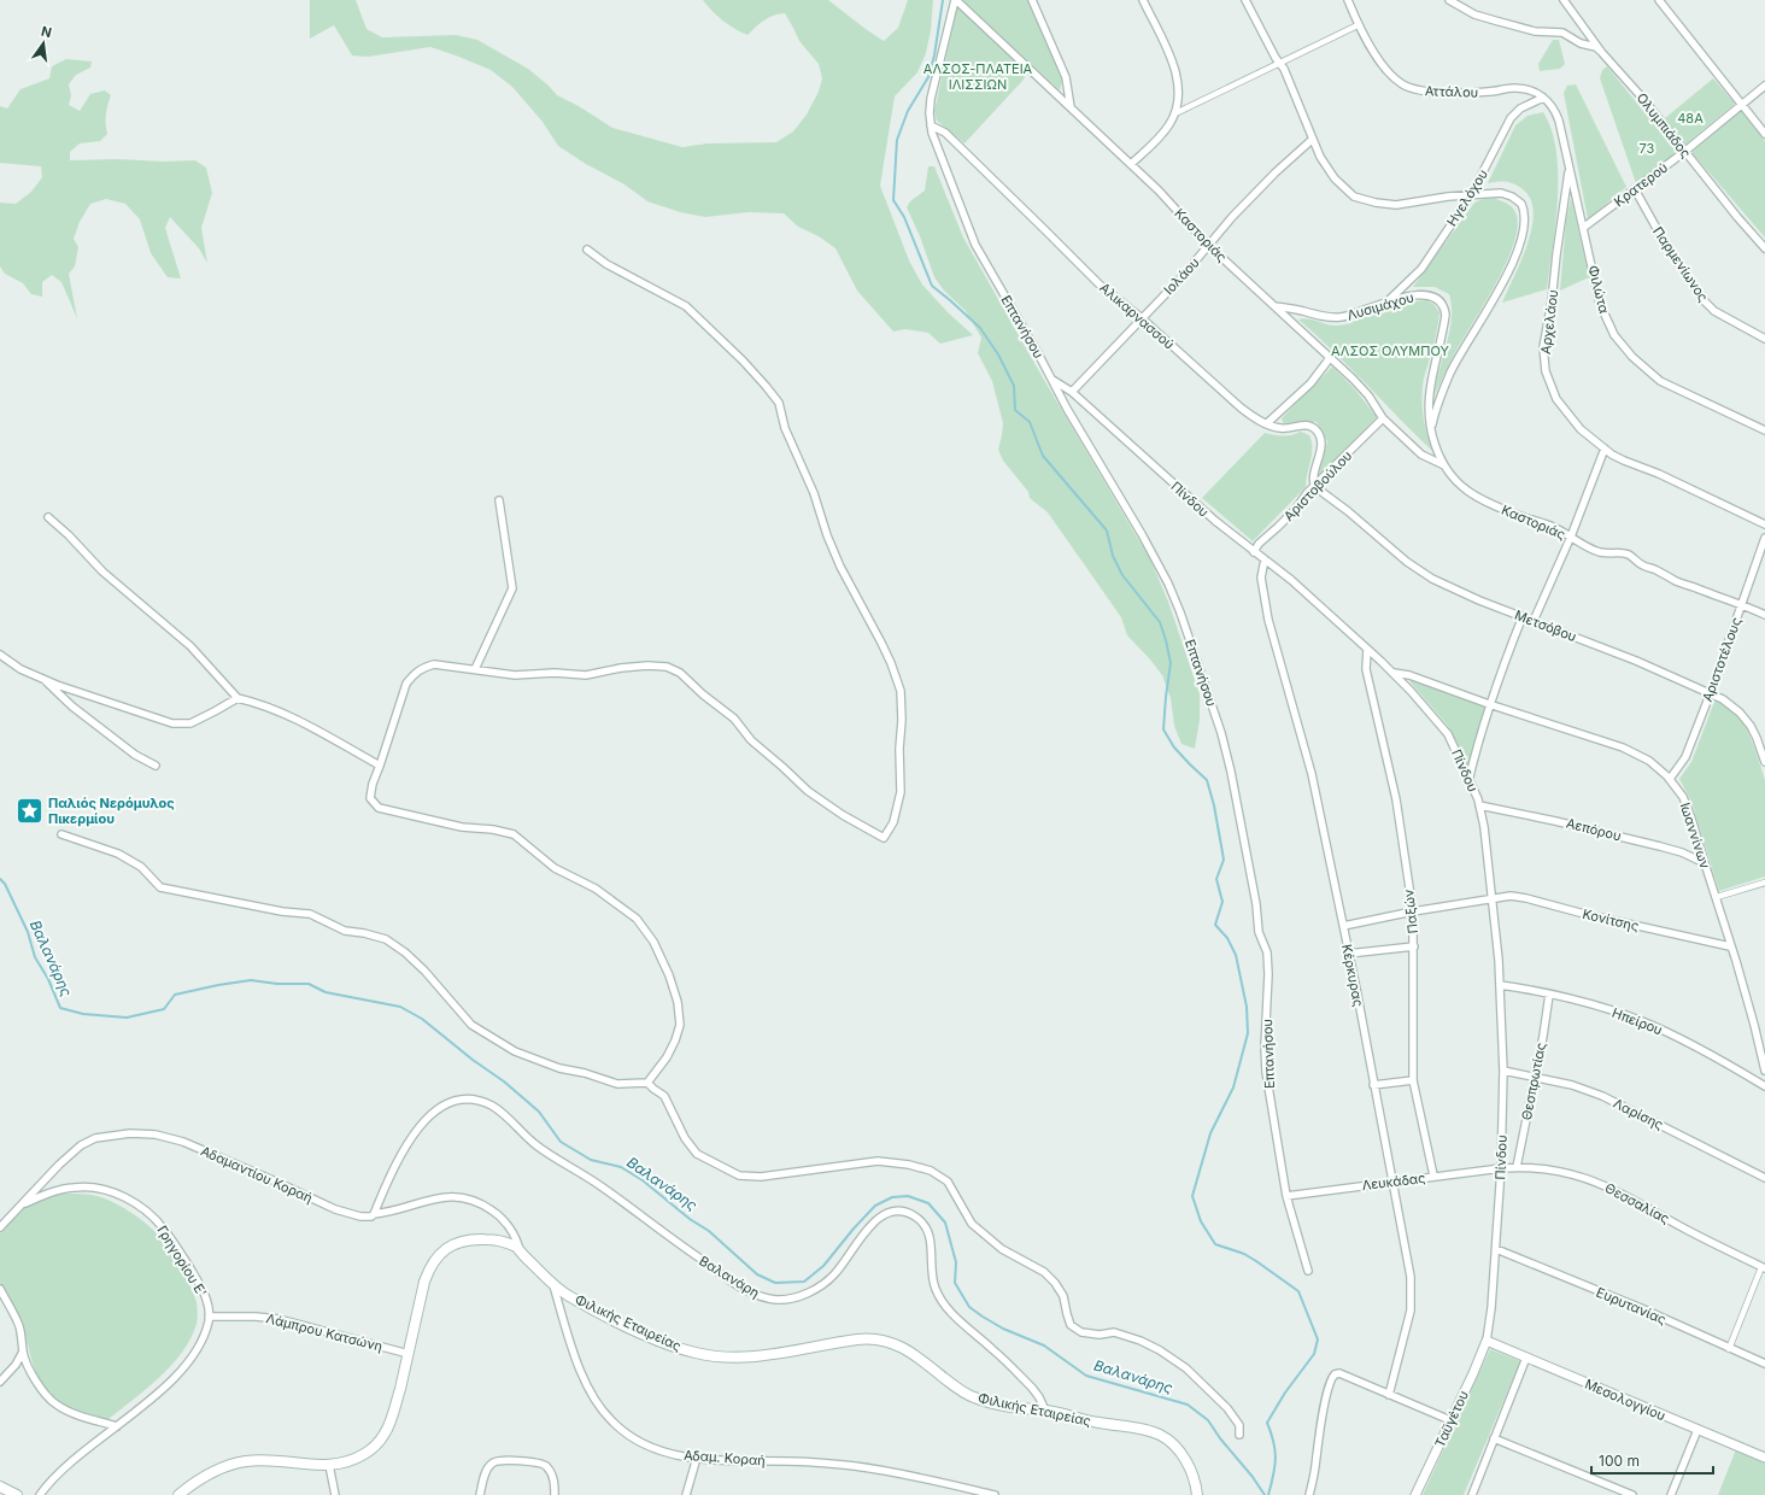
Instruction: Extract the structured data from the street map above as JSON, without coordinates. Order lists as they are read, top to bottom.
{
  "streets": {
    "main road": ["Φιλικής Εταιρείας"],
    "street": [
      "Αττάλου",
      "Ολυμπιάδος",
      "Κρατερού",
      "Ηγελόχου",
      "Καστοριάς",
      "Παρμενίωνος",
      "Ιολάου",
      "Φιλώτα",
      "Λυσιμάχου",
      "Αλικαρνασσού",
      "Αρχελάου",
      "Επτανήσου",
      "Αριστοβούλου",
      "Πίνδου",
      "Μετσόβου",
      "Αριστοτέλους",
      "Αεπόρου",
      "Ιωαννίνων",
      "Παξών",
      "Κονίτσης",
      "Κέρκυρας",
      "Ηπείρου",
      "Θεσπρωτίας",
      "Λαρίσης",
      "Αδαμαντίου Κοραή",
      "Λευκάδας",
      "Θεσσαλίας",
      "Γρηγορίου Ε'",
      "Βαλανάρη",
      "Ευρυτανίας",
      "Λάμπρου Κατσώνη",
      "Μεσολογγίου",
      "Ταϋγέτου",
      "Αδαμ. Κοραή"
    ]
  },
  "crossings": [
    ["Αττάλου", "Ηγελόχου"],
    ["Αττάλου", "Φιλώτα"],
    ["Ολυμπιάδος", "Κρατερού"],
    ["Κρατερού", "Παρμενίωνος"],
    ["Κρατερού", "Φιλώτα"],
    ["Ηγελόχου", "Φιλώτα"],
    ["Ηγελόχου", "Λυσιμάχου"],
    ["Καστοριάς", "Ιολάου"],
    ["Καστοριάς", "Λυσιμάχου"],
    ["Καστοριάς", "Επτανήσου"],
    ["Καστοριάς", "Αριστοβούλου"],
    ["Καστοριάς", "Αριστοτέλους"],
    ["Ιολάου", "Αλικαρνασσού"],
    ["Ιολάου", "Πίνδου"],
    ["Φιλώτα", "Αρχελάου"],
    ["Αλικαρνασσού", "Επτανήσου"],
    ["Αλικαρνασσού", "Αριστοβούλου"],
    ["Αλικαρνασσού", "Μετσόβου"],
    ["Επτανήσου", "Πίνδου"],
    ["Επτανήσου", "Λευκάδας"],
    ["Αριστοβούλου", "Πίνδου"],
    ["Αριστοβούλου", "Μετσόβου"],
    ["Πίνδου", "Αεπόρου"],
    ["Πίνδου", "Ιωαννίνων"],
    ["Πίνδου", "Παξών"],
    ["Πίνδου", "Κονίτσης"],
    ["Πίνδου", "Κέρκυρας"],
    ["Πίνδου", "Ηπείρου"],
    ["Πίνδου", "Λαρίσης"],
    ["Πίνδου", "Λευκάδας"],
    ["Πίνδου", "Θεσσαλίας"],
    ["Πίνδου", "Ευρυτανίας"],
    ["Πίνδου", "Μεσολογγίου"],
    ["Πίνδου", "Ταϋγέτου"],
    ["Μετσόβου", "Αριστοτέλους"],
    ["Αριστοτέλους", "Ιωαννίνων"],
    ["Αεπόρου", "Ιωαννίνων"],
    ["Ιωαννίνων", "Κονίτσης"],
    ["Παξών", "Κονίτσης"],
    ["Παξών", "Λευκάδας"],
    ["Κονίτσης", "Κέρκυρας"],
    ["Κέρκυρας", "Λευκάδας"],
    ["Ηπείρου", "Θεσπρωτίας"],
    ["Θεσπρωτίας", "Λαρίσης"],
    ["Θεσπρωτίας", "Θεσσαλίας"],
    ["Αδαμαντίου Κοραή", "Γρηγορίου Ε'"],
    ["Αδαμαντίου Κοραή", "Βαλανάρη"],
    ["Αδαμαντίου Κοραή", "Φιλικής Εταιρείας"],
    ["Λευκάδας", "Θεσσαλίας"],
    ["Γρηγορίου Ε'", "Λάμπρου Κατσώνη"],
    ["Βαλανάρη", "Φιλικής Εταιρείας"],
    ["Φιλικής Εταιρείας", "Λάμπρου Κατσώνη"],
    ["Φιλικής Εταιρείας", "Αδαμ. Κοραή"],
    ["Μεσολογγίου", "Ταϋγέτου"]
  ],
  "water": ["Βαλανάρης"],
  "parks": [
    "ΑΛΣΟΣ-ΠΛΑΤΕΙΑ ΙΛΙΣΣΙΩΝ",
    "48Α",
    "73",
    "ΑΛΣΟΣ ΟΛΥΜΠΟΥ"
  ],
  "places": {
    "place": ["Παλιός Νερόμυλος Πικερμίου"]
  },
  "scale_bar": "100 m",
  "north": "top"
}
